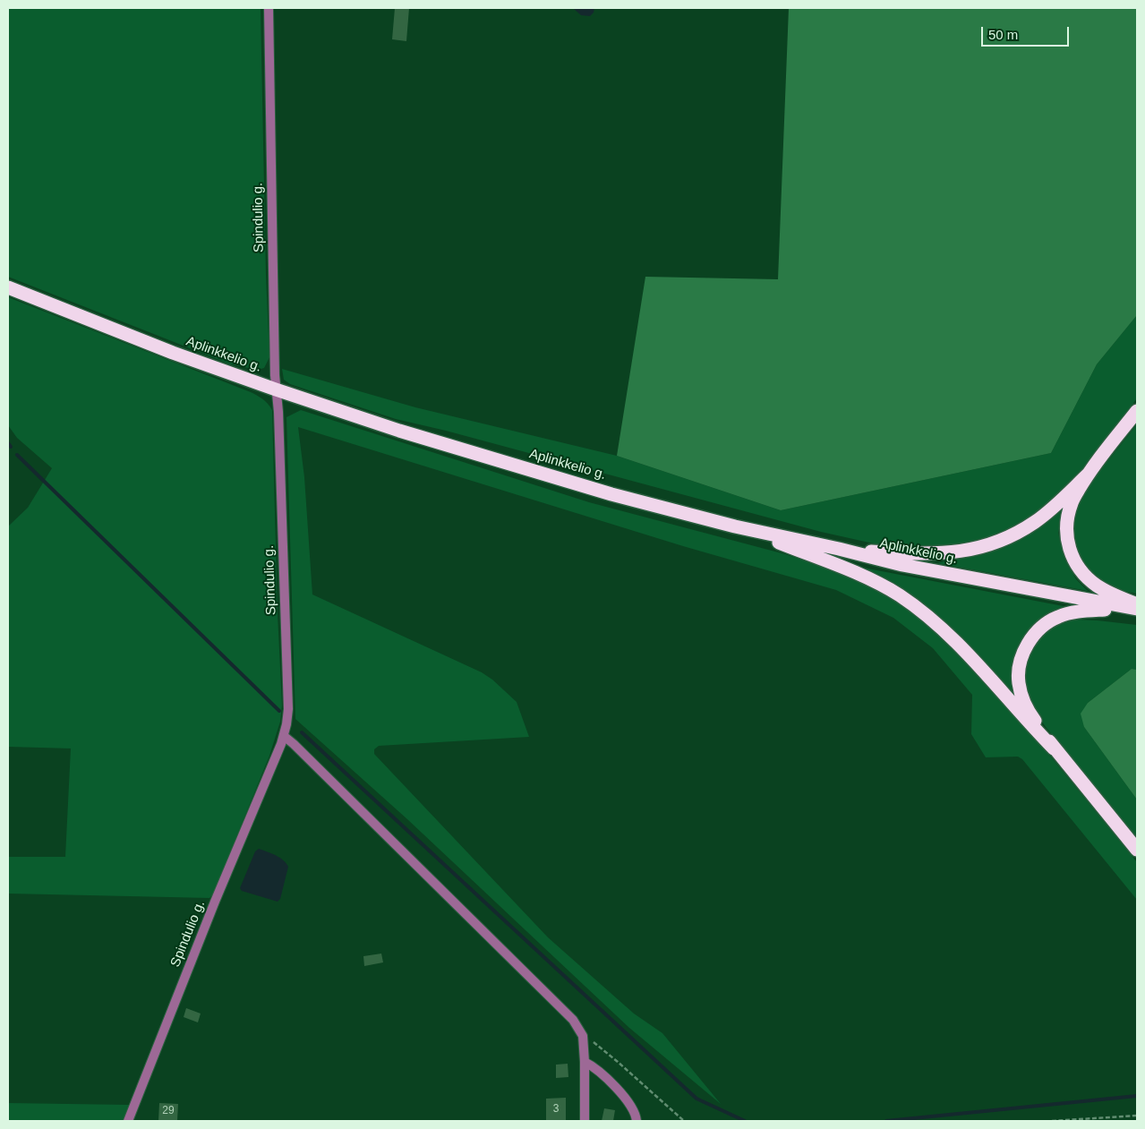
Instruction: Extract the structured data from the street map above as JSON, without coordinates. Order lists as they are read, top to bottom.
{
  "streets": {
    "highway": ["Aplinkkelio g."],
    "street": ["Spindulio g."]
  },
  "crossings": [
    ["Spindulio g.", "Aplinkkelio g."]
  ],
  "house_numbers": ["3", "29"],
  "scale_bar": "50 m"
}
